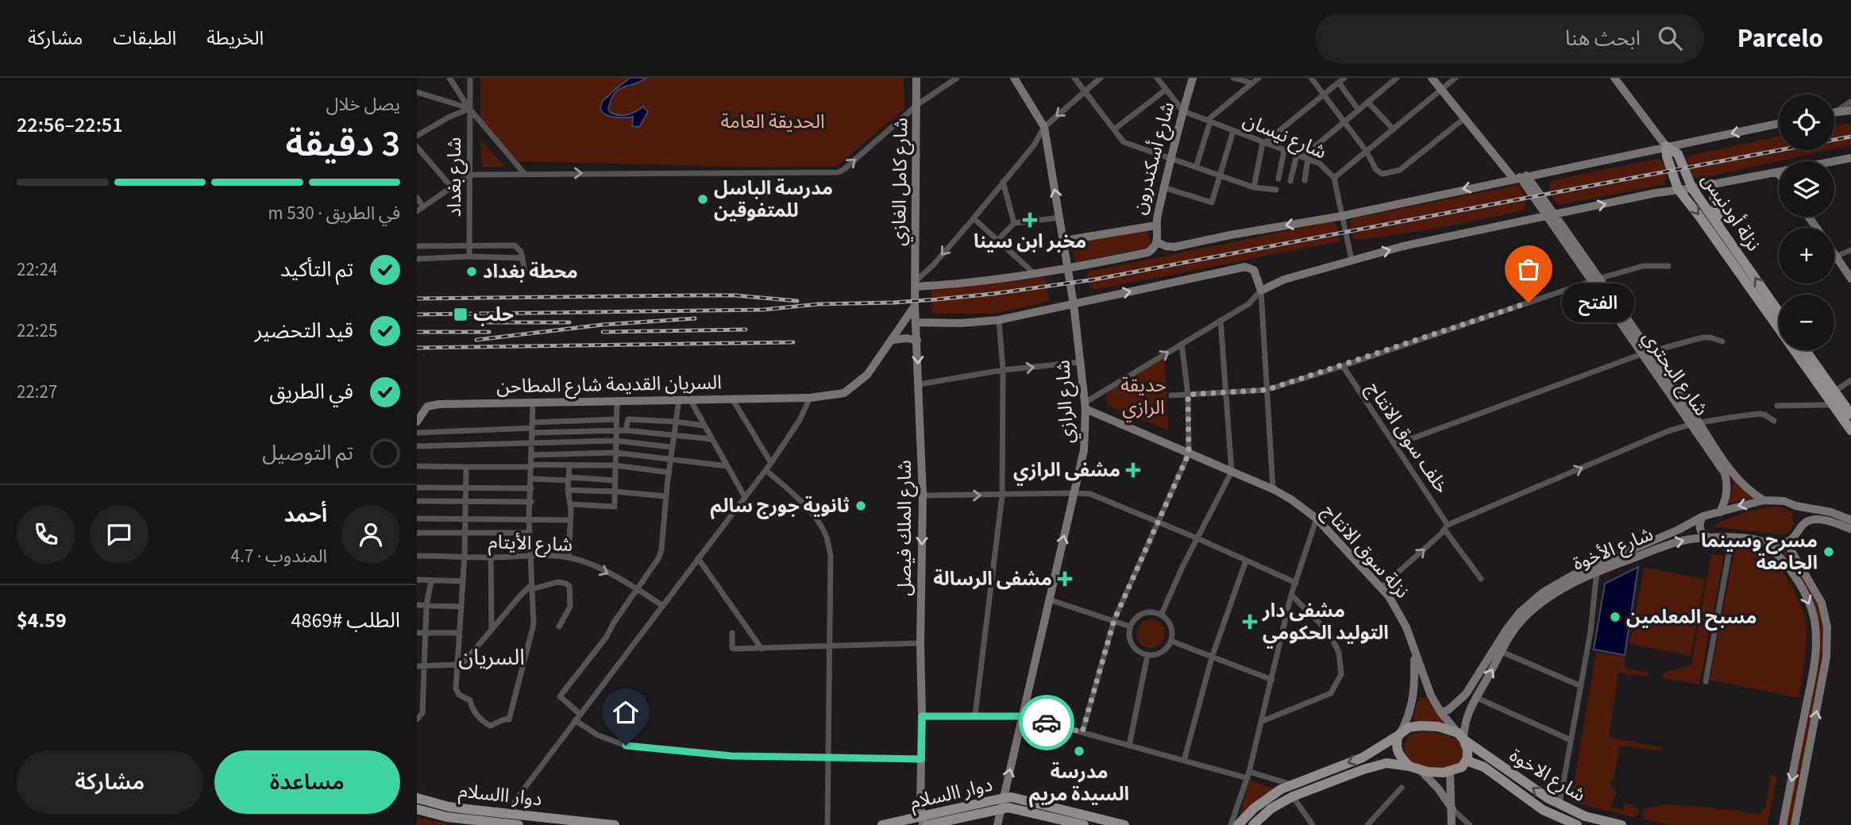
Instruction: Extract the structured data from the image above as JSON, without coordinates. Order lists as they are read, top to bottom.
{
  "streets": {
    "main road": [
      "شارع أسكندرون",
      "شارع كامل الغازي",
      "نزلة أودنيس",
      "شارع البحتري",
      "السريان القديمة شارع المطاحن",
      "شارع الرازي",
      "شارع الملك فيصل",
      "شارع الأخوة",
      "نزلة سوق الانتاج",
      "شارع الاخوة",
      "دوار االسلام"
    ],
    "street": [
      "شارع نيسان",
      "شارع بغداد",
      "خلف سوق الانتاج",
      "شارع الأيتام"
    ]
  },
  "crossings": [
    ["شارع نيسان", "شارع أسكندرون"],
    ["شارع أسكندرون", "شارع الرازي"],
    ["شارع كامل الغازي", "شارع الملك فيصل"],
    ["شارع البحتري", "شارع الأخوة"],
    ["شارع الرازي", "نزلة سوق الانتاج"],
    ["شارع الرازي", "دوار االسلام"],
    ["شارع الملك فيصل", "دوار االسلام"],
    ["شارع الأخوة", "نزلة سوق الانتاج"],
    ["شارع الأخوة", "شارع الاخوة"],
    ["نزلة سوق الانتاج", "شارع الاخوة"]
  ],
  "one_way": ["شارع الرازي", "شارع الملك فيصل"],
  "districts": ["السريان"],
  "parks": ["الحديقة العامة", "حديقة الرازي"],
  "places": {
    "other": [
      "مدرسة الباسل للمتفوقين",
      "محطة بغداد",
      "الفتح",
      "ثانوية جورج سالم",
      "مسرح وسينما الجامعة",
      "مسبح المعلمين",
      "مدرسة السيدة مريم"
    ],
    "health": [
      "مخبر ابن سينا",
      "مشفى الرازي",
      "مشفى الرسالة",
      "مشفى دار التوليد الحكومي"
    ],
    "transit": ["حلب"]
  },
  "page": {
    "header": "Parcelo",
    "search": "ابحث هنا",
    "nav": ["الخريطة", "الطبقات", "مشاركة"],
    "heading": ["3 دقيقة", "يصل خلال", "22:51–22:56"],
    "panel": [
      "أحمد",
      "المندوب · 4.7",
      "الطلب #4869",
      "$4.59"
    ],
    "map_buttons": ["+", "−"],
    "bar": "في الطريق · 530 m",
    "list": [
      ["تم التأكيد", "22:24"],
      ["قيد التحضير", "22:25"],
      ["في الطريق", "22:27"],
      "تم التوصيل"
    ],
    "bubble": "الفتح",
    "buttons": ["مساعدة", "مشاركة"]
  }
}
